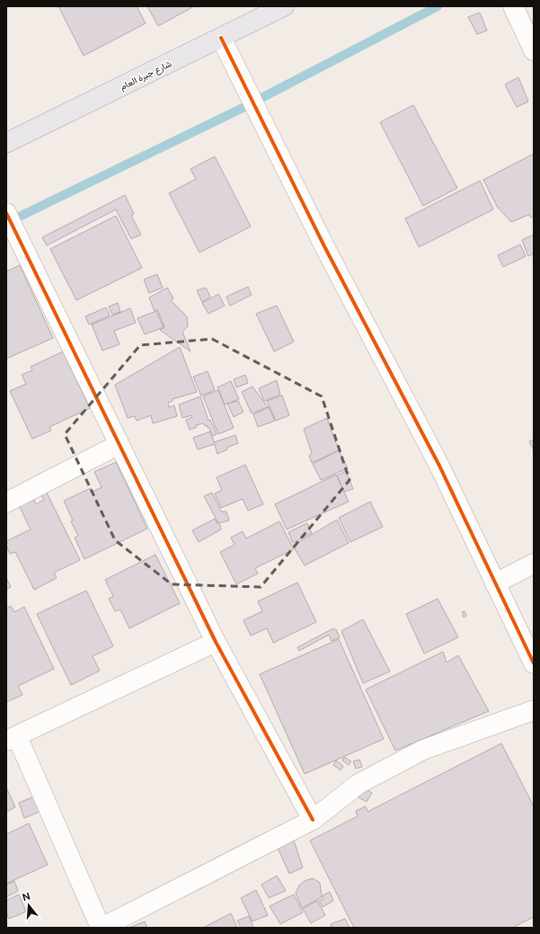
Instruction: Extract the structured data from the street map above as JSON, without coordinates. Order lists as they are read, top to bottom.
{
  "streets": {
    "main road": ["شارع جبرة العام"]
  },
  "north": "top"
}
